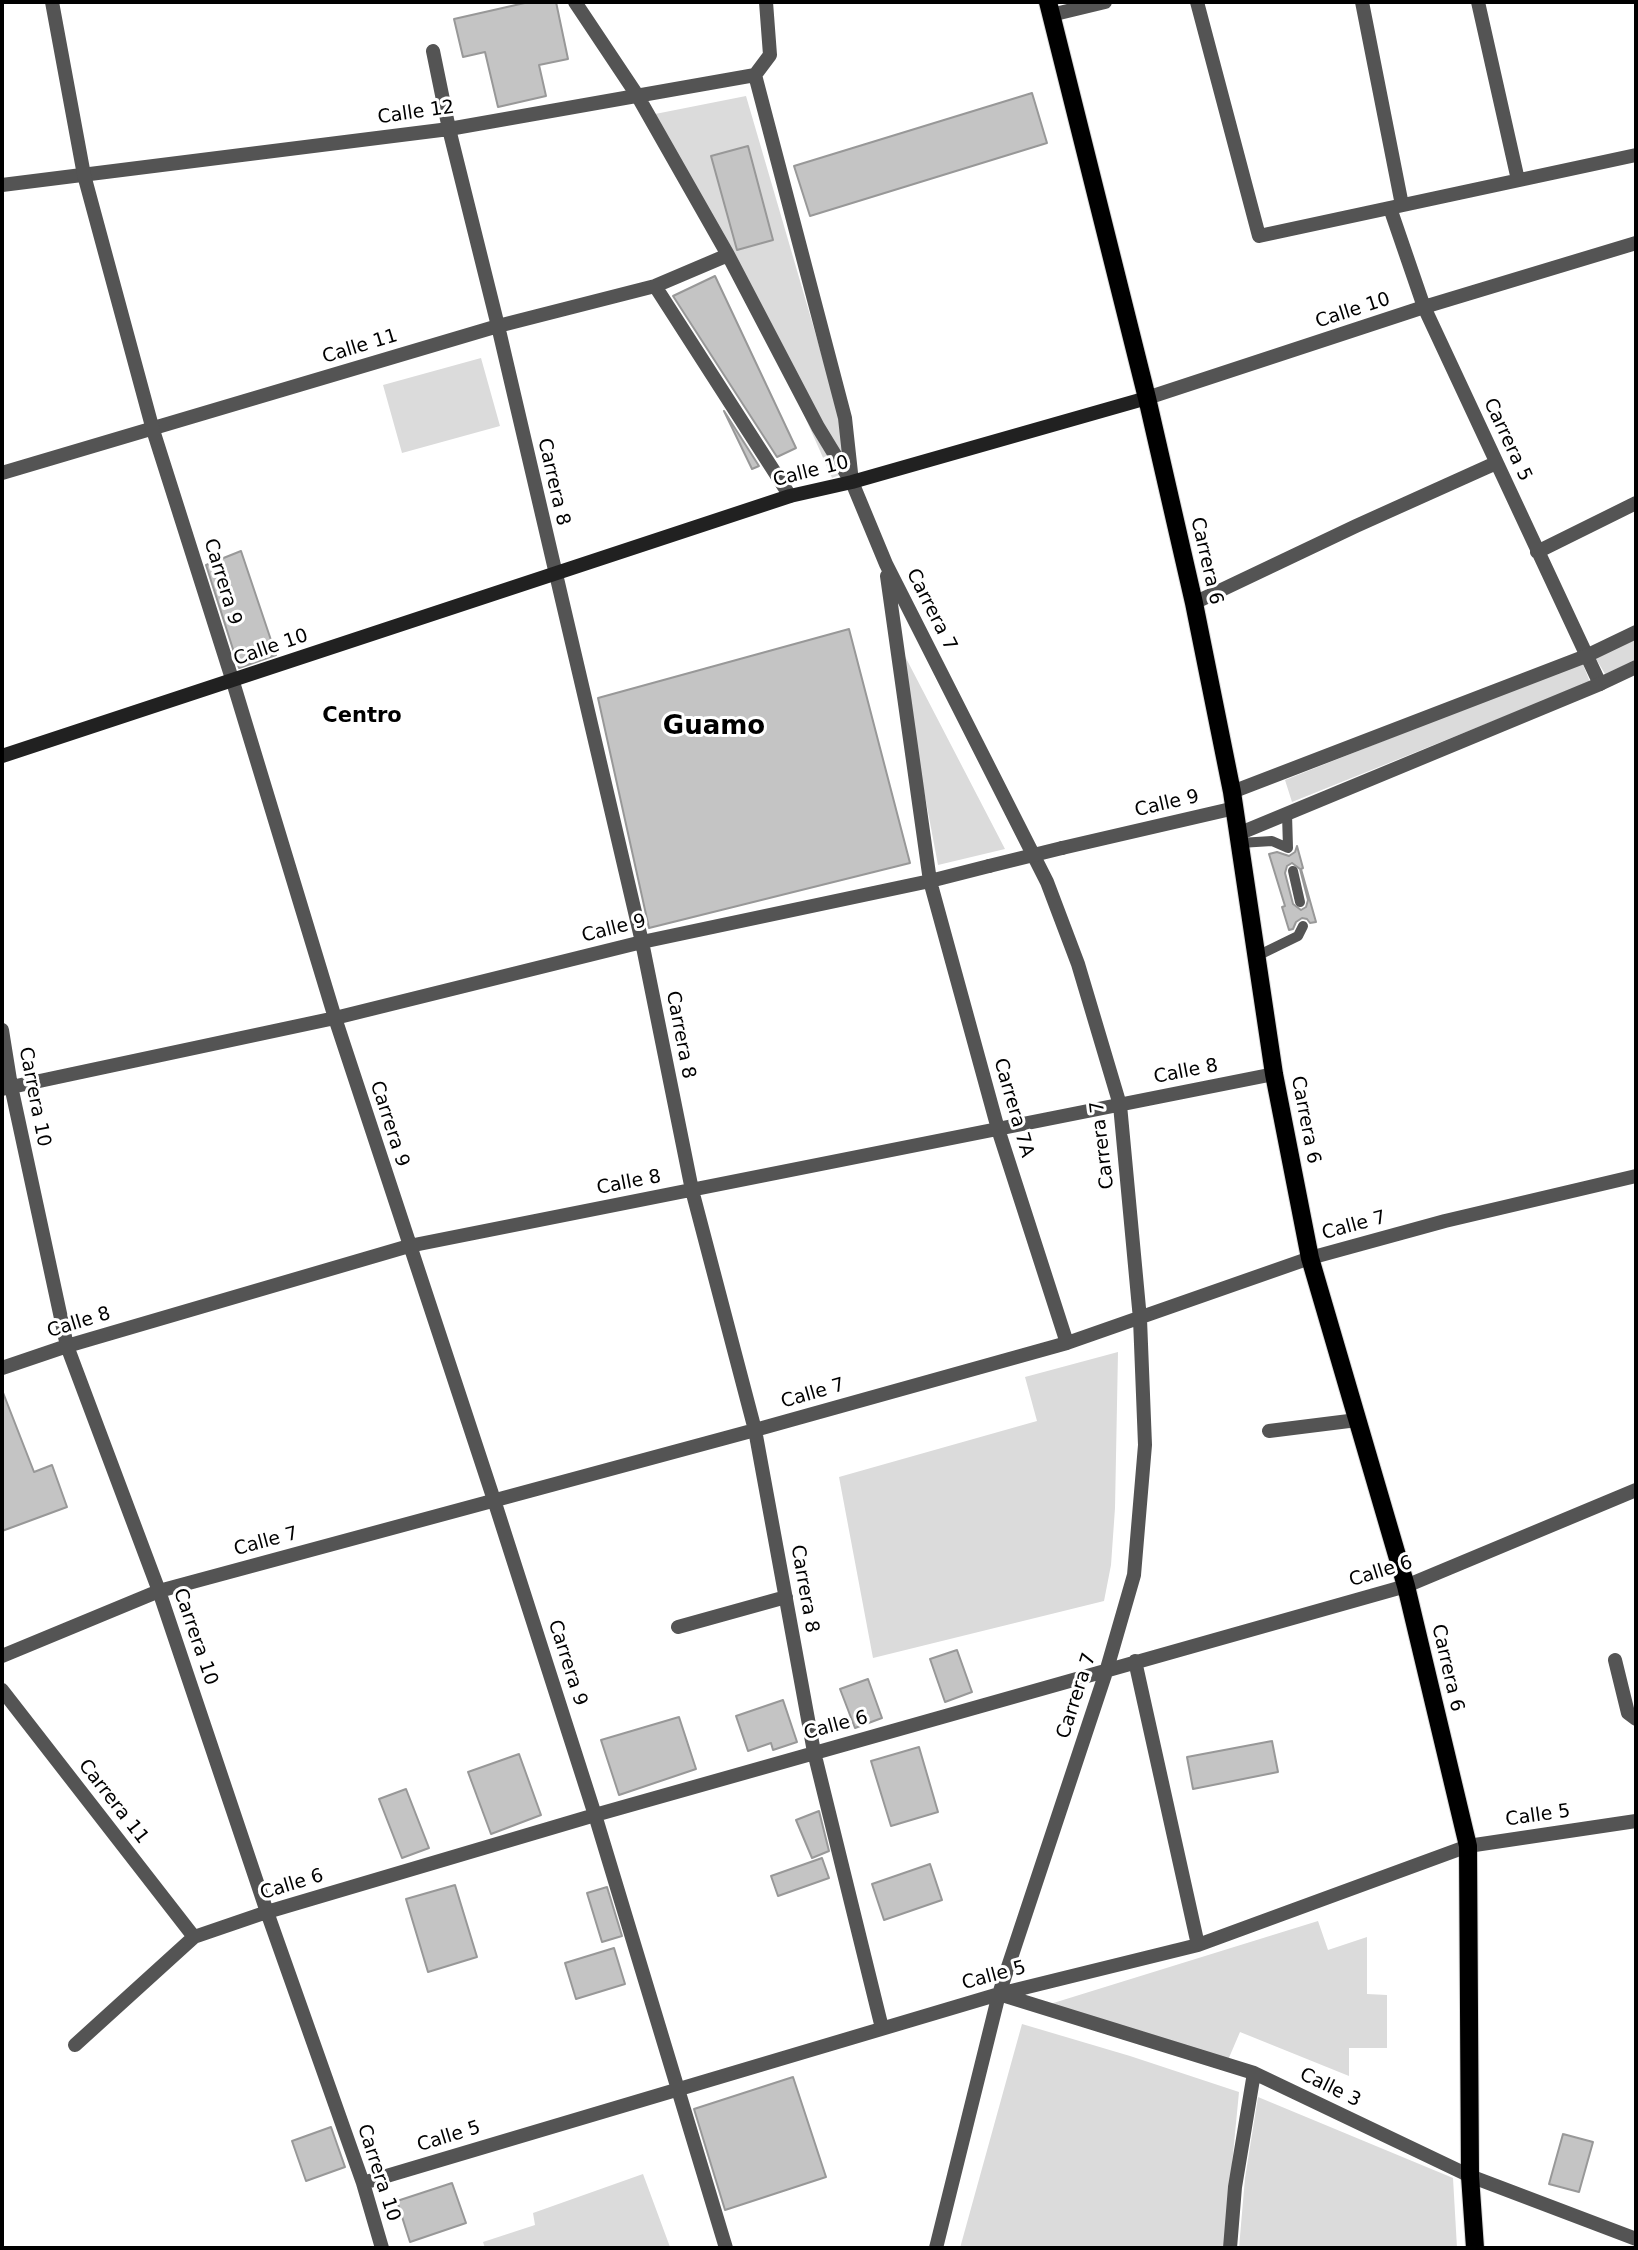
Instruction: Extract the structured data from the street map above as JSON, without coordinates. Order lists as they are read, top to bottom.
{
  "streets": {
    "main road": ["Calle 10", "Carrera 6"],
    "street": [
      "Calle 12",
      "Calle 11",
      "Carrera 5",
      "Carrera 8",
      "Carrera 9",
      "Carrera 7",
      "Calle 9",
      "Calle 8",
      "Carrera 10",
      "Carrera 7A",
      "Calle 7",
      "Calle 6",
      "Carrera 11",
      "Calle 5",
      "Calle 3"
    ]
  },
  "crossings": [
    ["Calle 12", "Carrera 8"],
    ["Calle 12", "Carrera 9"],
    ["Calle 12", "Carrera 7"],
    ["Calle 10", "Carrera 5"],
    ["Calle 10", "Carrera 8"],
    ["Calle 10", "Carrera 6"],
    ["Calle 10", "Carrera 9"],
    ["Calle 10", "Carrera 7"],
    ["Calle 11", "Carrera 8"],
    ["Calle 11", "Carrera 9"],
    ["Carrera 5", "Calle 9"],
    ["Carrera 8", "Calle 9"],
    ["Carrera 8", "Calle 8"],
    ["Carrera 8", "Calle 7"],
    ["Carrera 8", "Calle 6"],
    ["Carrera 8", "Calle 5"],
    ["Carrera 6", "Calle 9"],
    ["Carrera 6", "Calle 8"],
    ["Carrera 6", "Calle 7"],
    ["Carrera 6", "Calle 6"],
    ["Carrera 6", "Calle 5"],
    ["Carrera 6", "Calle 3"],
    ["Carrera 9", "Calle 9"],
    ["Carrera 9", "Calle 8"],
    ["Carrera 9", "Calle 7"],
    ["Carrera 9", "Calle 6"],
    ["Carrera 9", "Calle 5"],
    ["Carrera 7", "Calle 8"],
    ["Carrera 7", "Carrera 7A"],
    ["Carrera 7", "Calle 7"],
    ["Carrera 7", "Calle 6"],
    ["Carrera 7", "Calle 5"],
    ["Carrera 7", "Calle 3"],
    ["Calle 9", "Carrera 10"],
    ["Calle 9", "Carrera 7A"],
    ["Calle 8", "Carrera 10"],
    ["Calle 8", "Carrera 7A"],
    ["Carrera 10", "Calle 7"],
    ["Carrera 10", "Calle 6"],
    ["Carrera 10", "Calle 5"],
    ["Carrera 7A", "Calle 7"],
    ["Calle 6", "Carrera 11"],
    ["Calle 5", "Calle 3"]
  ],
  "districts": ["Centro", "Guamo"]
}
